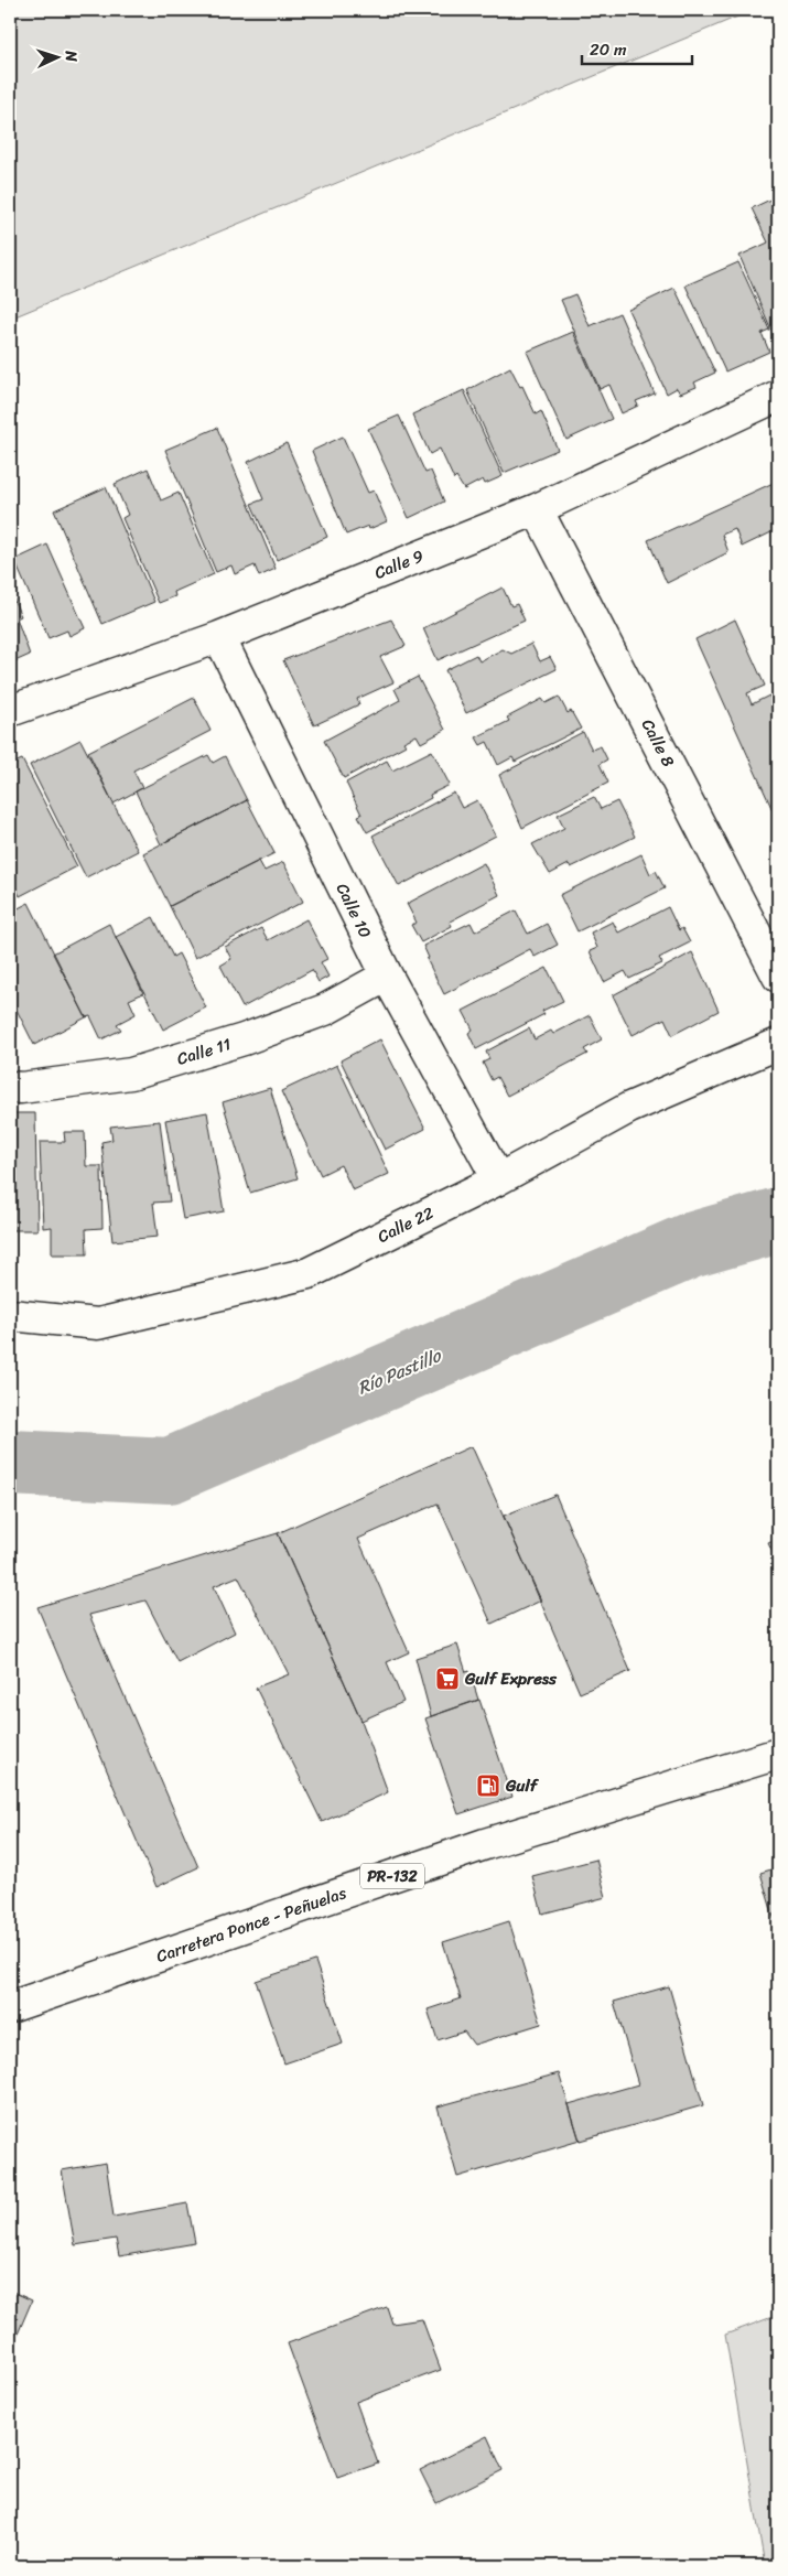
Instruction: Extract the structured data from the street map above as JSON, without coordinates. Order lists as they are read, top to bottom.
{
  "streets": {
    "street": [
      "Calle 9",
      "Calle 8",
      "Calle 10",
      "Calle 11",
      "Calle 22",
      "PR-132",
      "Carretera Ponce - Peñuelas"
    ]
  },
  "crossings": [
    ["Calle 9", "Calle 8"],
    ["Calle 9", "Calle 10"],
    ["Calle 10", "Calle 11"],
    ["Calle 10", "Calle 22"]
  ],
  "water": ["Río Pastillo"],
  "places": {
    "supermarket": ["Gulf Express"],
    "fuel station": ["Gulf"]
  },
  "scale_bar": "20 m",
  "north": "right"
}
